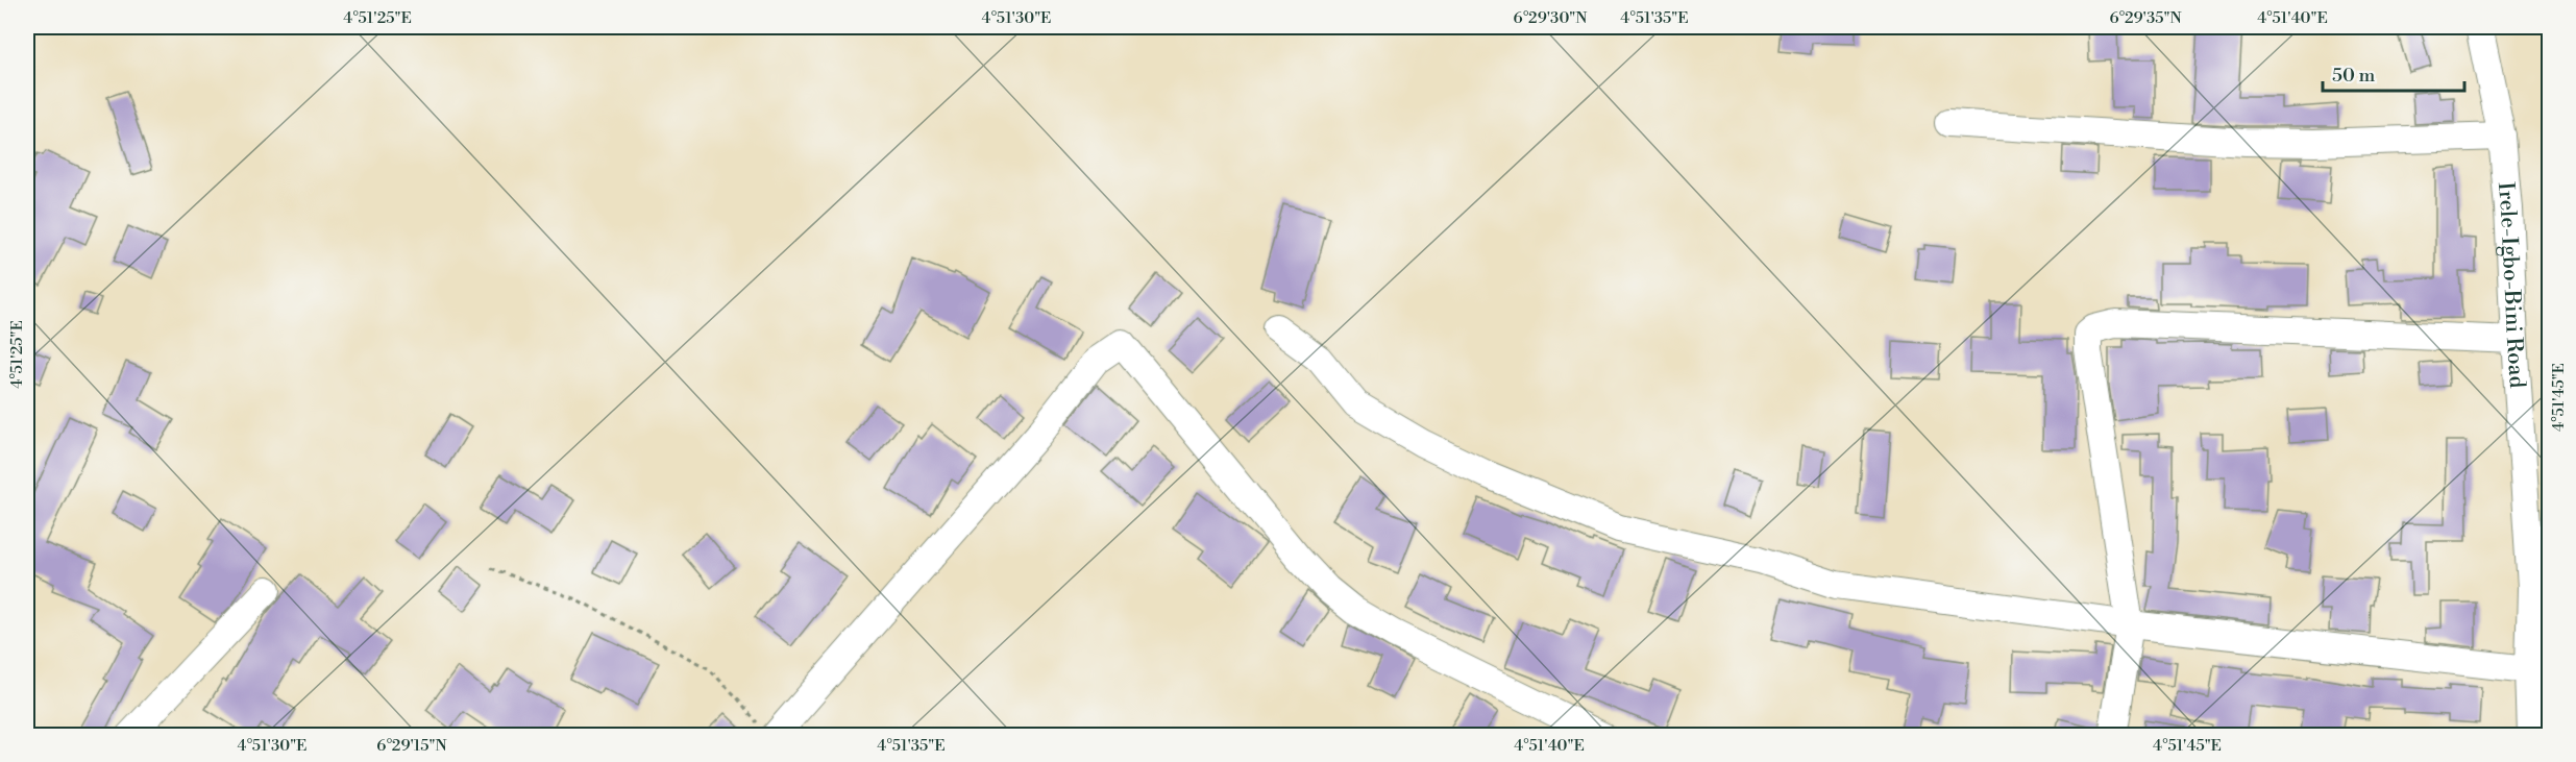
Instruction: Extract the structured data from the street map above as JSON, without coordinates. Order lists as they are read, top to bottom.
{
  "streets": {
    "street": ["Irele-Igbo-Bini Road"]
  },
  "scale_bar": "50 m",
  "coordinates": [
    "4°51'25\"E",
    "4°51'30\"E",
    "6°29'30\"N",
    "4°51'35\"E",
    "6°29'35\"N",
    "4°51'40\"E",
    "4°51'45\"E",
    "6°29'15\"N"
  ]
}
